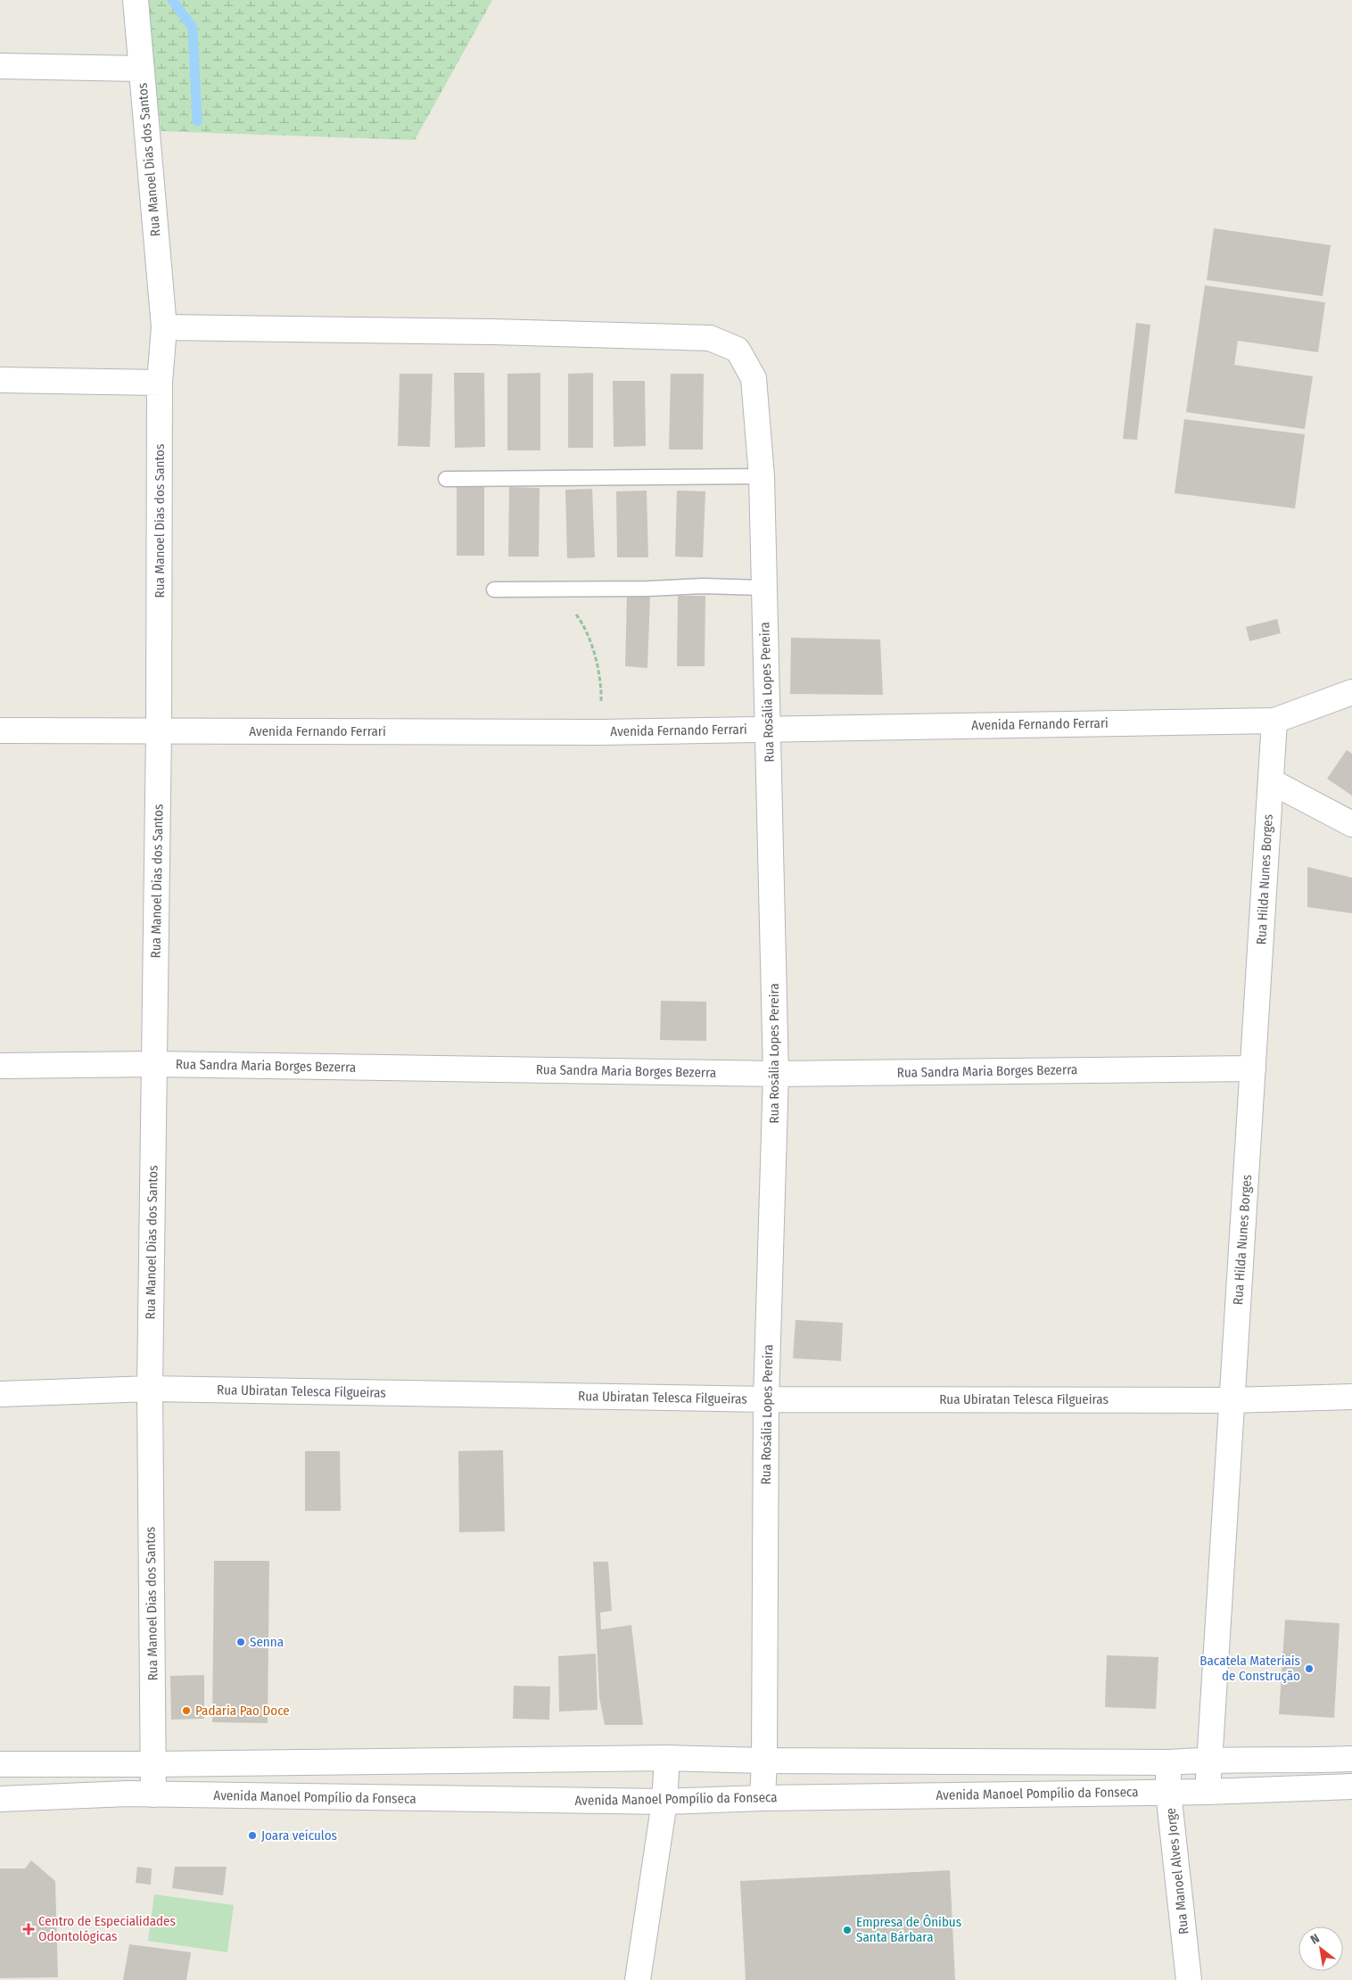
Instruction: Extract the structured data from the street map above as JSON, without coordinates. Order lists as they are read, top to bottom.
{
  "streets": {
    "street": [
      "Rua Manoel Dias dos Santos",
      "Rua Rosália Lopes Pereira",
      "Avenida Fernando Ferrari",
      "Rua Hilda Nunes Borges",
      "Rua Sandra Maria Borges Bezerra",
      "Rua Ubiratan Telesca Filgueiras",
      "Avenida Manoel Pompílio da Fonseca",
      "Rua Manoel Alves Jorge"
    ]
  },
  "crossings": [
    ["Rua Manoel Dias dos Santos", "Rua Rosália Lopes Pereira"],
    ["Rua Manoel Dias dos Santos", "Avenida Fernando Ferrari"],
    ["Rua Manoel Dias dos Santos", "Rua Sandra Maria Borges Bezerra"],
    ["Rua Manoel Dias dos Santos", "Rua Ubiratan Telesca Filgueiras"],
    ["Rua Manoel Dias dos Santos", "Avenida Manoel Pompílio da Fonseca"],
    ["Rua Rosália Lopes Pereira", "Avenida Fernando Ferrari"],
    ["Rua Rosália Lopes Pereira", "Rua Sandra Maria Borges Bezerra"],
    ["Rua Rosália Lopes Pereira", "Rua Ubiratan Telesca Filgueiras"],
    ["Rua Rosália Lopes Pereira", "Avenida Manoel Pompílio da Fonseca"],
    ["Avenida Fernando Ferrari", "Rua Hilda Nunes Borges"],
    ["Rua Hilda Nunes Borges", "Rua Sandra Maria Borges Bezerra"],
    ["Rua Hilda Nunes Borges", "Rua Ubiratan Telesca Filgueiras"],
    ["Rua Hilda Nunes Borges", "Avenida Manoel Pompílio da Fonseca"],
    ["Avenida Manoel Pompílio da Fonseca", "Rua Manoel Alves Jorge"]
  ],
  "places": {
    "other": [
      "Senna",
      "Bacatela Materiais de Construção",
      "Padaria Pao Doce",
      "Joara veículos",
      "Empresa de Ônibus Santa Bárbara"
    ],
    "health": ["Centro de Especialidades Odontológicas"]
  },
  "north": "top left"
}
